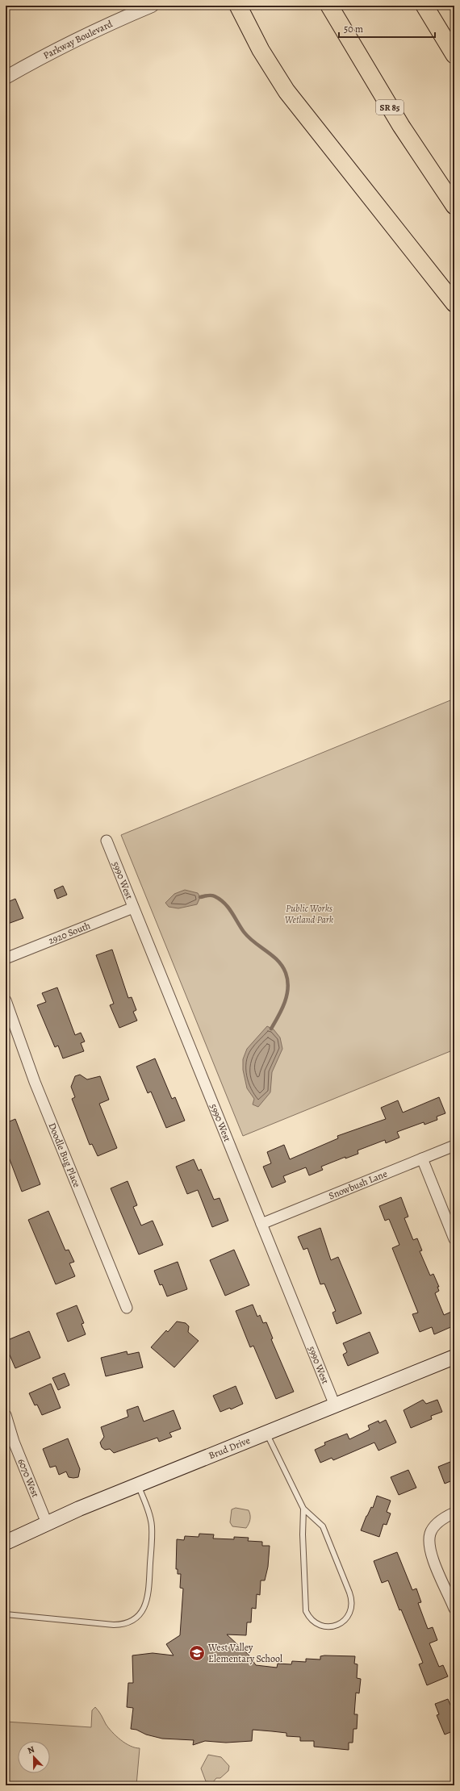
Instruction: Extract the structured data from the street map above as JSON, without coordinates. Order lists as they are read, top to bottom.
{
  "streets": {
    "highway": ["SR 85"],
    "main road": ["Brud Drive"],
    "street": [
      "Parkway Boulevard",
      "5990 West",
      "2920 South",
      "Doodle Bug Place",
      "Snowbush Lane",
      "6070 West"
    ]
  },
  "crossings": [
    ["5990 West", "2920 South"],
    ["5990 West", "Snowbush Lane"],
    ["5990 West", "Brud Drive"],
    ["Brud Drive", "6070 West"]
  ],
  "parks": ["Public Works Wetland Park"],
  "places": {
    "school or university": ["West Valley Elementary School"]
  },
  "scale_bar": "50 m",
  "north": "top"
}
